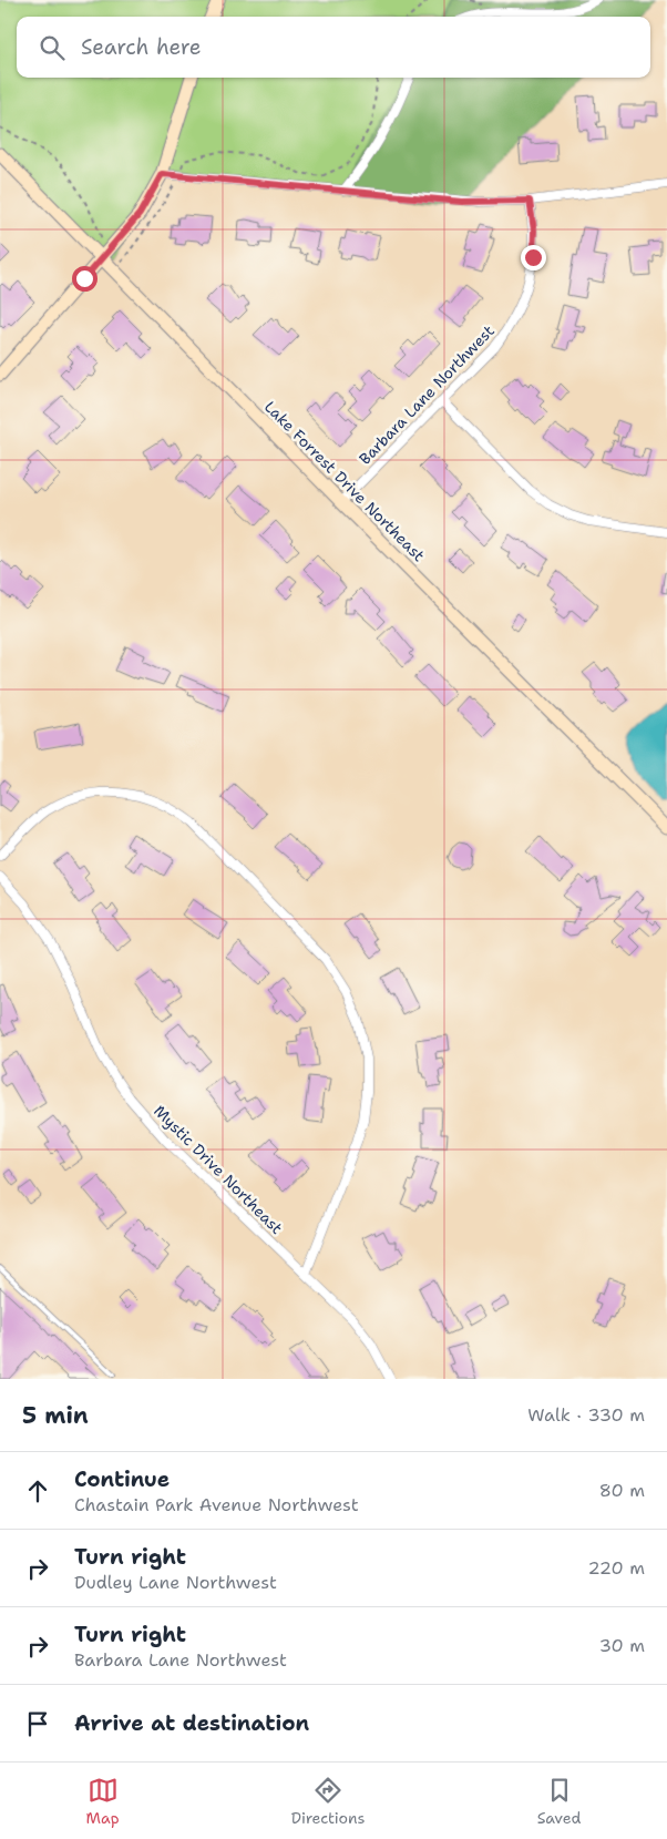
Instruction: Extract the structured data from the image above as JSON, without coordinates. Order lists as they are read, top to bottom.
{
  "streets": {
    "street": ["Barbara Lane Northwest", "Lake Forrest Drive Northeast", "Mystic Drive Northeast"]
  },
  "crossings": [
    ["Barbara Lane Northwest", "Lake Forrest Drive Northeast"]
  ],
  "page": {
    "search": "Search here",
    "heading": ["5 min", "Walk · 330 m"],
    "list": [
      ["Continue", "Chastain Park Avenue Northwest", "80 m"],
      ["Turn right", "Dudley Lane Northwest", "220 m"],
      ["Turn right", "Barbara Lane Northwest", "30 m"],
      "Arrive at destination"
    ],
    "nav": ["Map", "Directions", "Saved"]
  }
}
